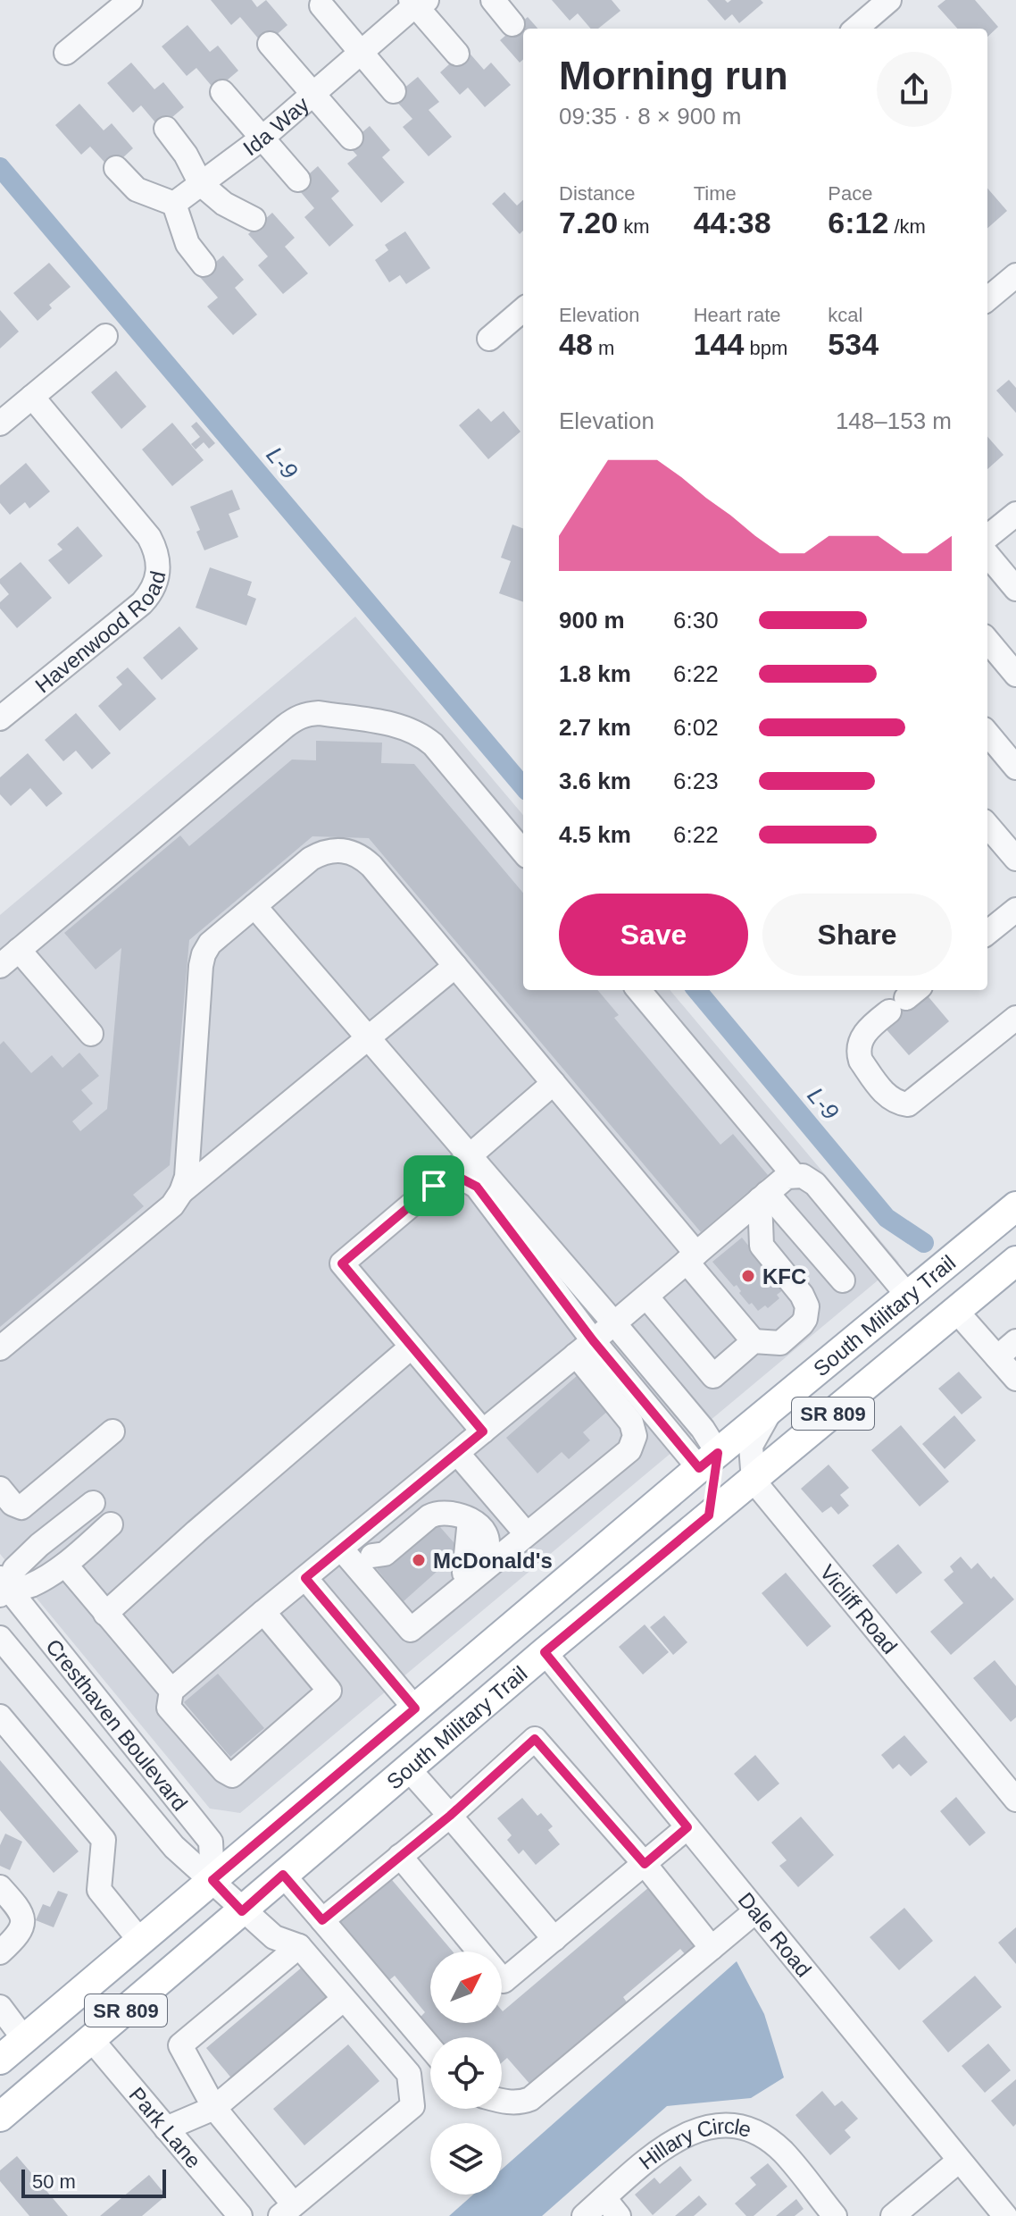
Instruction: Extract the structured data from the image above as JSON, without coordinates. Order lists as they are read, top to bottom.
{
  "streets": {
    "main road": ["South Military Trail", "SR 809"],
    "street": [
      "Ida Way",
      "Havenwood Road",
      "Vicliff Road",
      "Cresthaven Boulevard",
      "Dale Road",
      "Park Lane",
      "Hillary Circle"
    ]
  },
  "crossings": [
    ["South Military Trail", "Vicliff Road"],
    ["South Military Trail", "Cresthaven Boulevard"],
    ["South Military Trail", "Dale Road"],
    ["South Military Trail", "Park Lane"]
  ],
  "water": ["L-9"],
  "places": ["KFC", "McDonald's"],
  "scale_bar": "50 m",
  "north": "top right",
  "page": {
    "heading": ["Morning run", "09:35 · 8 × 900 m"],
    "stats": [
      ["Distance", "7.20 km"],
      ["Time", "44:38"],
      ["Pace", "6:12 /km"],
      ["Elevation", "48 m"],
      ["Heart rate", "144 bpm"],
      ["kcal", "534"]
    ],
    "chart": ["Elevation", "148–153 m"],
    "list": [
      {
        "name": "900 m",
        "note": "6:30"
      },
      {
        "name": "1.8 km",
        "note": "6:22"
      },
      {
        "name": "2.7 km",
        "note": "6:02"
      },
      {
        "name": "3.6 km",
        "note": "6:23"
      },
      {
        "name": "4.5 km",
        "note": "6:22"
      }
    ],
    "buttons": ["Save", "Share"],
    "scale": "50 m"
  }
}
